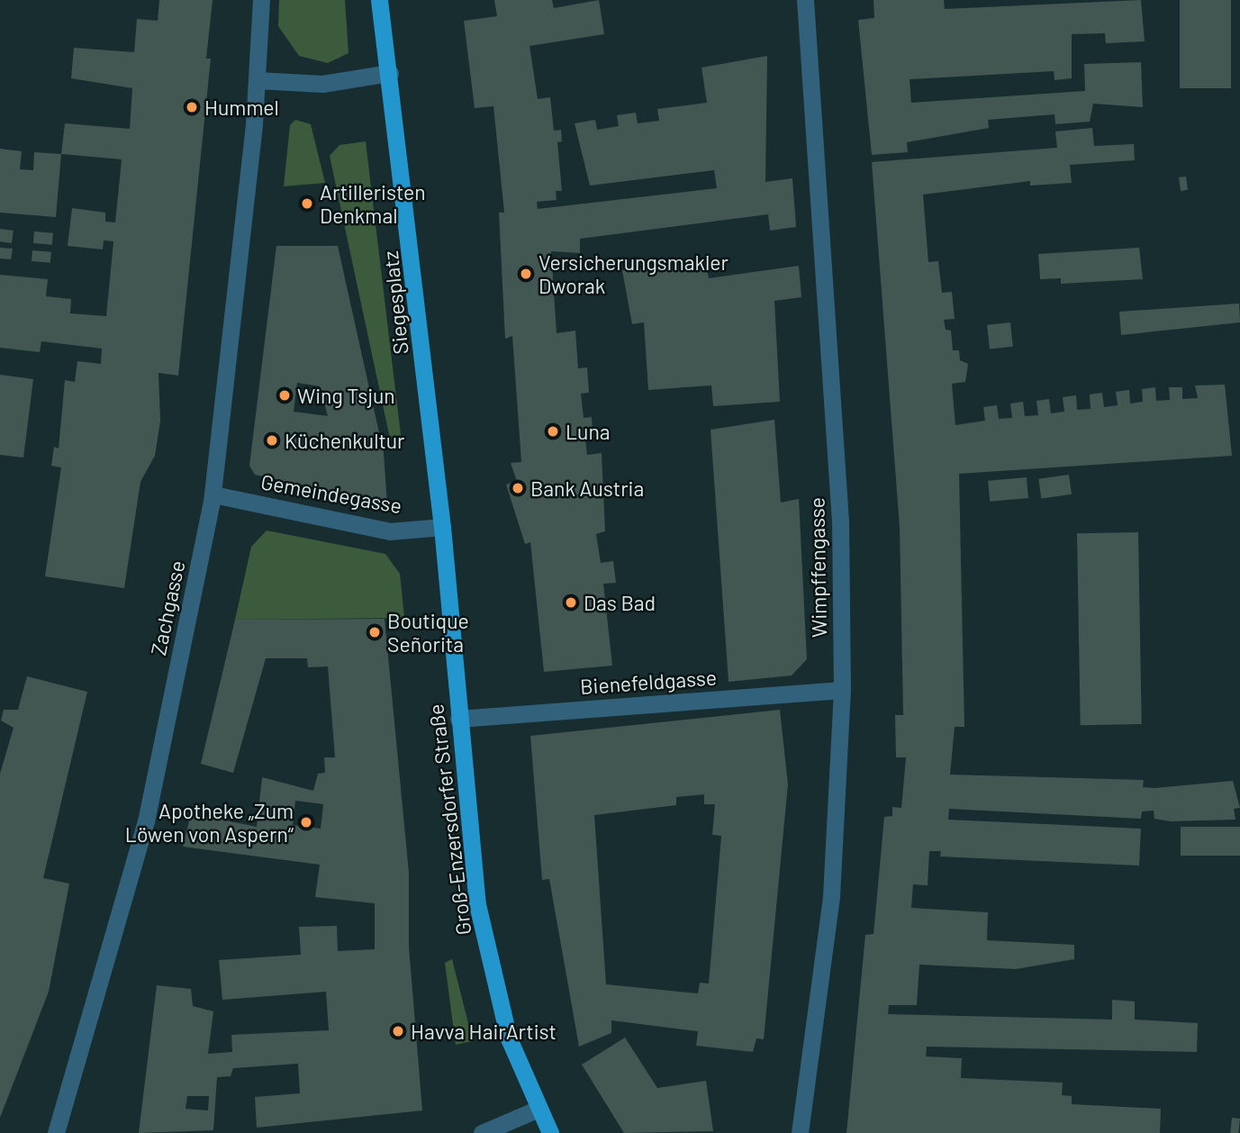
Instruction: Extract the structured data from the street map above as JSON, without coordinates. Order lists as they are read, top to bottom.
{
  "streets": {
    "main road": ["Siegesplatz", "Groß-Enzersdorfer Straße"],
    "street": [
      "Gemeindegasse",
      "Wimpffengasse",
      "Zachgasse",
      "Bienefeldgasse"
    ]
  },
  "crossings": [
    ["Siegesplatz", "Gemeindegasse"],
    ["Siegesplatz", "Groß-Enzersdorfer Straße"],
    ["Gemeindegasse", "Zachgasse"],
    ["Gemeindegasse", "Groß-Enzersdorfer Straße"],
    ["Wimpffengasse", "Bienefeldgasse"],
    ["Bienefeldgasse", "Groß-Enzersdorfer Straße"]
  ],
  "places": [
    "Hummel",
    "Artilleristen Denkmal",
    "Versicherungsmakler Dworak",
    "Wing Tsjun",
    "Luna",
    "Küchenkultur",
    "Bank Austria",
    "Das Bad",
    "Boutique Señorita",
    "Apotheke „Zum Löwen von Aspern“",
    "Havva HairArtist"
  ]
}
